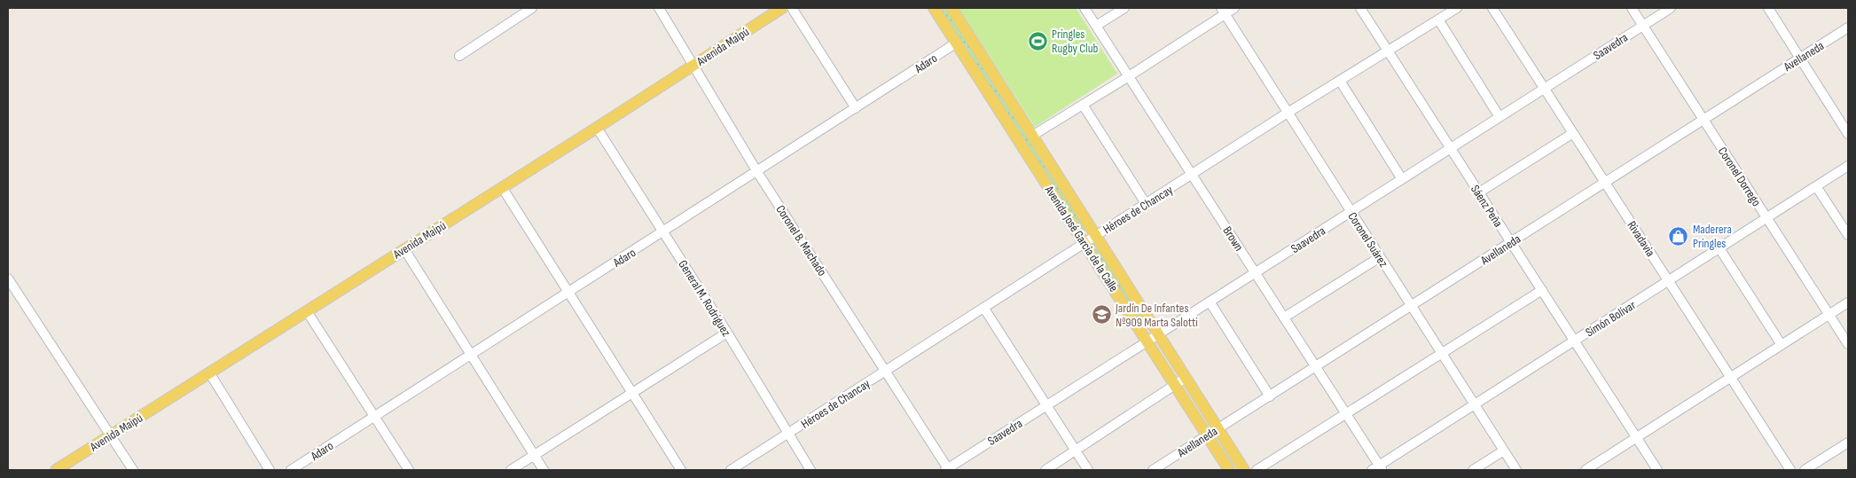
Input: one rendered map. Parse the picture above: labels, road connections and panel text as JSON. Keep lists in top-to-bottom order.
{
  "streets": {
    "main road": ["Avenida Maipú", "Avenida José García de la Calle"],
    "street": [
      "Saavedra",
      "Avellaneda",
      "Adaro",
      "Coronel Dorrego",
      "Sáenz Peña",
      "Héroes de Chancay",
      "Brown",
      "Rivadavia",
      "Coronel Suárez",
      "Coronel B. Machado",
      "General M. Rodríguez",
      "Simón Bolívar"
    ]
  },
  "crossings": [
    ["Avenida Maipú", "Coronel B. Machado"],
    ["Avenida Maipú", "General M. Rodríguez"],
    ["Saavedra", "Coronel Dorrego"],
    ["Saavedra", "Sáenz Peña"],
    ["Saavedra", "Avenida José García de la Calle"],
    ["Saavedra", "Brown"],
    ["Saavedra", "Rivadavia"],
    ["Saavedra", "Coronel Suárez"],
    ["Saavedra", "Coronel B. Machado"],
    ["Avellaneda", "Coronel Dorrego"],
    ["Avellaneda", "Sáenz Peña"],
    ["Avellaneda", "Avenida José García de la Calle"],
    ["Avellaneda", "Brown"],
    ["Avellaneda", "Rivadavia"],
    ["Avellaneda", "Coronel Suárez"],
    ["Adaro", "Avenida José García de la Calle"],
    ["Adaro", "Coronel B. Machado"],
    ["Adaro", "General M. Rodríguez"],
    ["Coronel Dorrego", "Simón Bolívar"],
    ["Sáenz Peña", "Héroes de Chancay"],
    ["Sáenz Peña", "Simón Bolívar"],
    ["Héroes de Chancay", "Avenida José García de la Calle"],
    ["Héroes de Chancay", "Brown"],
    ["Héroes de Chancay", "Coronel Suárez"],
    ["Héroes de Chancay", "Coronel B. Machado"],
    ["Héroes de Chancay", "General M. Rodríguez"],
    ["Brown", "Simón Bolívar"],
    ["Rivadavia", "Simón Bolívar"],
    ["Coronel Suárez", "Simón Bolívar"]
  ],
  "places": {
    "sports": ["Pringles Rugby Club"],
    "shop": ["Maderera Pringles"],
    "school or university": ["Jardín De Infantes Nº909 Marta Salotti"]
  }
}
